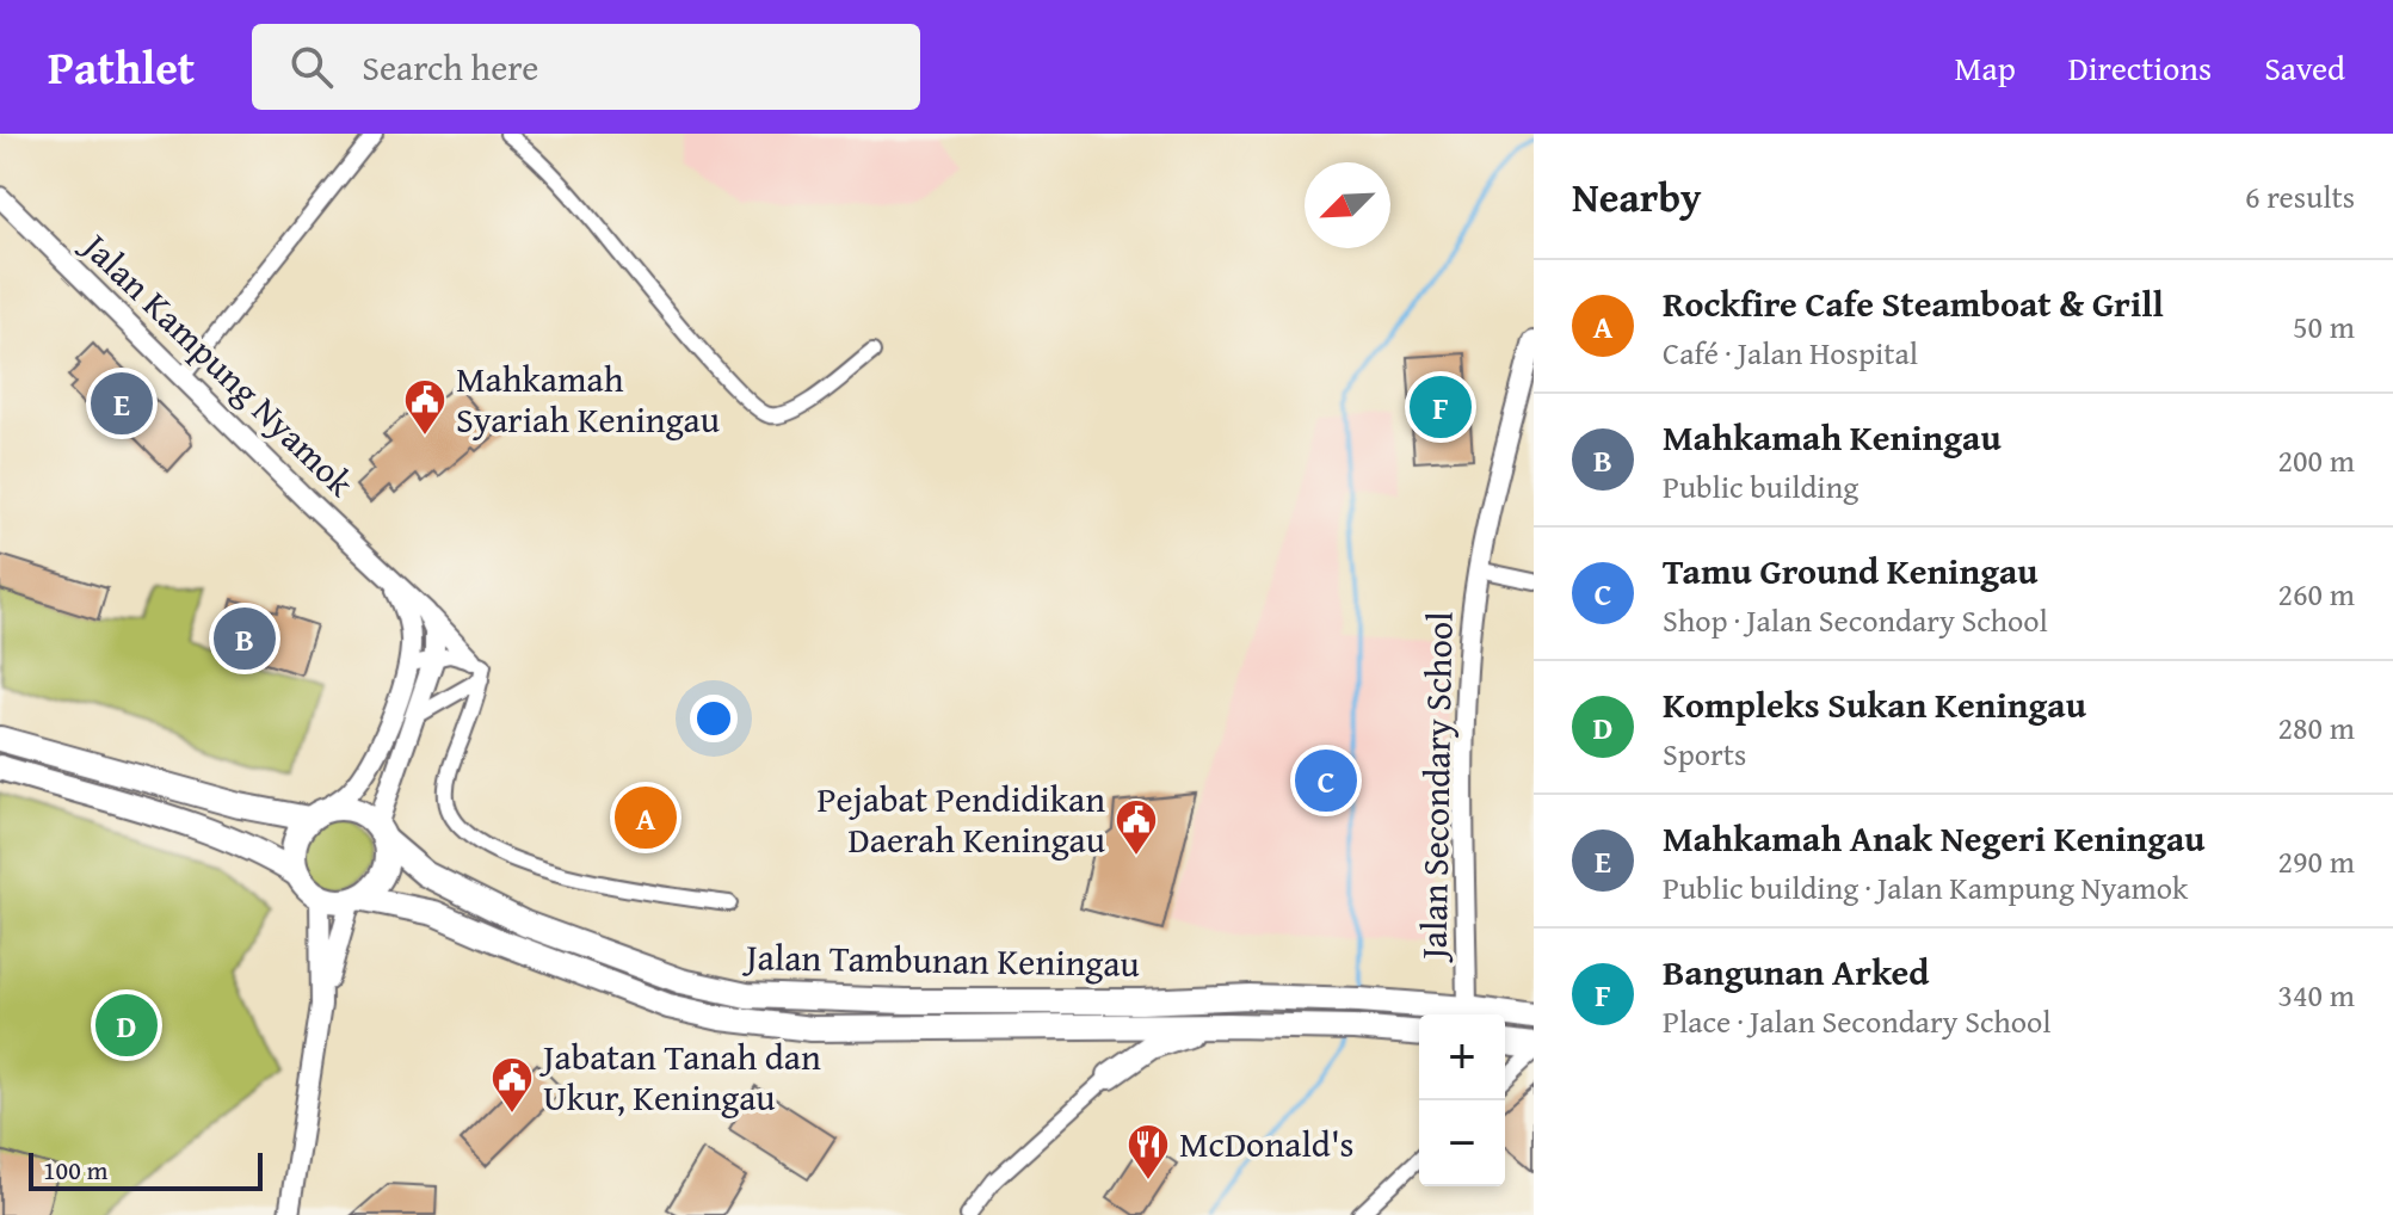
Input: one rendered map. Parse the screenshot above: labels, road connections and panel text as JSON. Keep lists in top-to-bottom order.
{
  "streets": {
    "main road": ["Jalan Tambunan Keningau"],
    "street": ["Jalan Kampung Nyamok", "Jalan Secondary School"]
  },
  "crossings": [
    ["Jalan Kampung Nyamok", "Jalan Tambunan Keningau"],
    ["Jalan Secondary School", "Jalan Tambunan Keningau"]
  ],
  "places": {
    "public building": ["Mahkamah Syariah Keningau", "Pejabat Pendidikan Daerah Keningau", "Jabatan Tanah dan Ukur, Keningau"],
    "restaurant": ["McDonald's"]
  },
  "scale_bar": "100 m",
  "north": "bottom left",
  "page": {
    "header": "Pathlet",
    "search": "Search here",
    "nav": ["Map", "Directions", "Saved"],
    "heading": ["Nearby", "6 results"],
    "list": [
      {
        "mark": "A",
        "name": "Rockfire Cafe Steamboat & Grill",
        "note": "Café · Jalan Hospital",
        "value": "50 m"
      },
      {
        "mark": "B",
        "name": "Mahkamah Keningau",
        "note": "Public building",
        "value": "200 m"
      },
      {
        "mark": "C",
        "name": "Tamu Ground Keningau",
        "note": "Shop · Jalan Secondary School",
        "value": "260 m"
      },
      {
        "mark": "D",
        "name": "Kompleks Sukan Keningau",
        "note": "Sports",
        "value": "280 m"
      },
      {
        "mark": "E",
        "name": "Mahkamah Anak Negeri Keningau",
        "note": "Public building · Jalan Kampung Nyamok",
        "value": "290 m"
      },
      {
        "mark": "F",
        "name": "Bangunan Arked",
        "note": "Place · Jalan Secondary School",
        "value": "340 m"
      }
    ],
    "pins": [
      "E",
      "F",
      "B",
      "C",
      "A",
      "D"
    ],
    "map_buttons": ["+", "−"],
    "scale": "100 m"
  }
}
